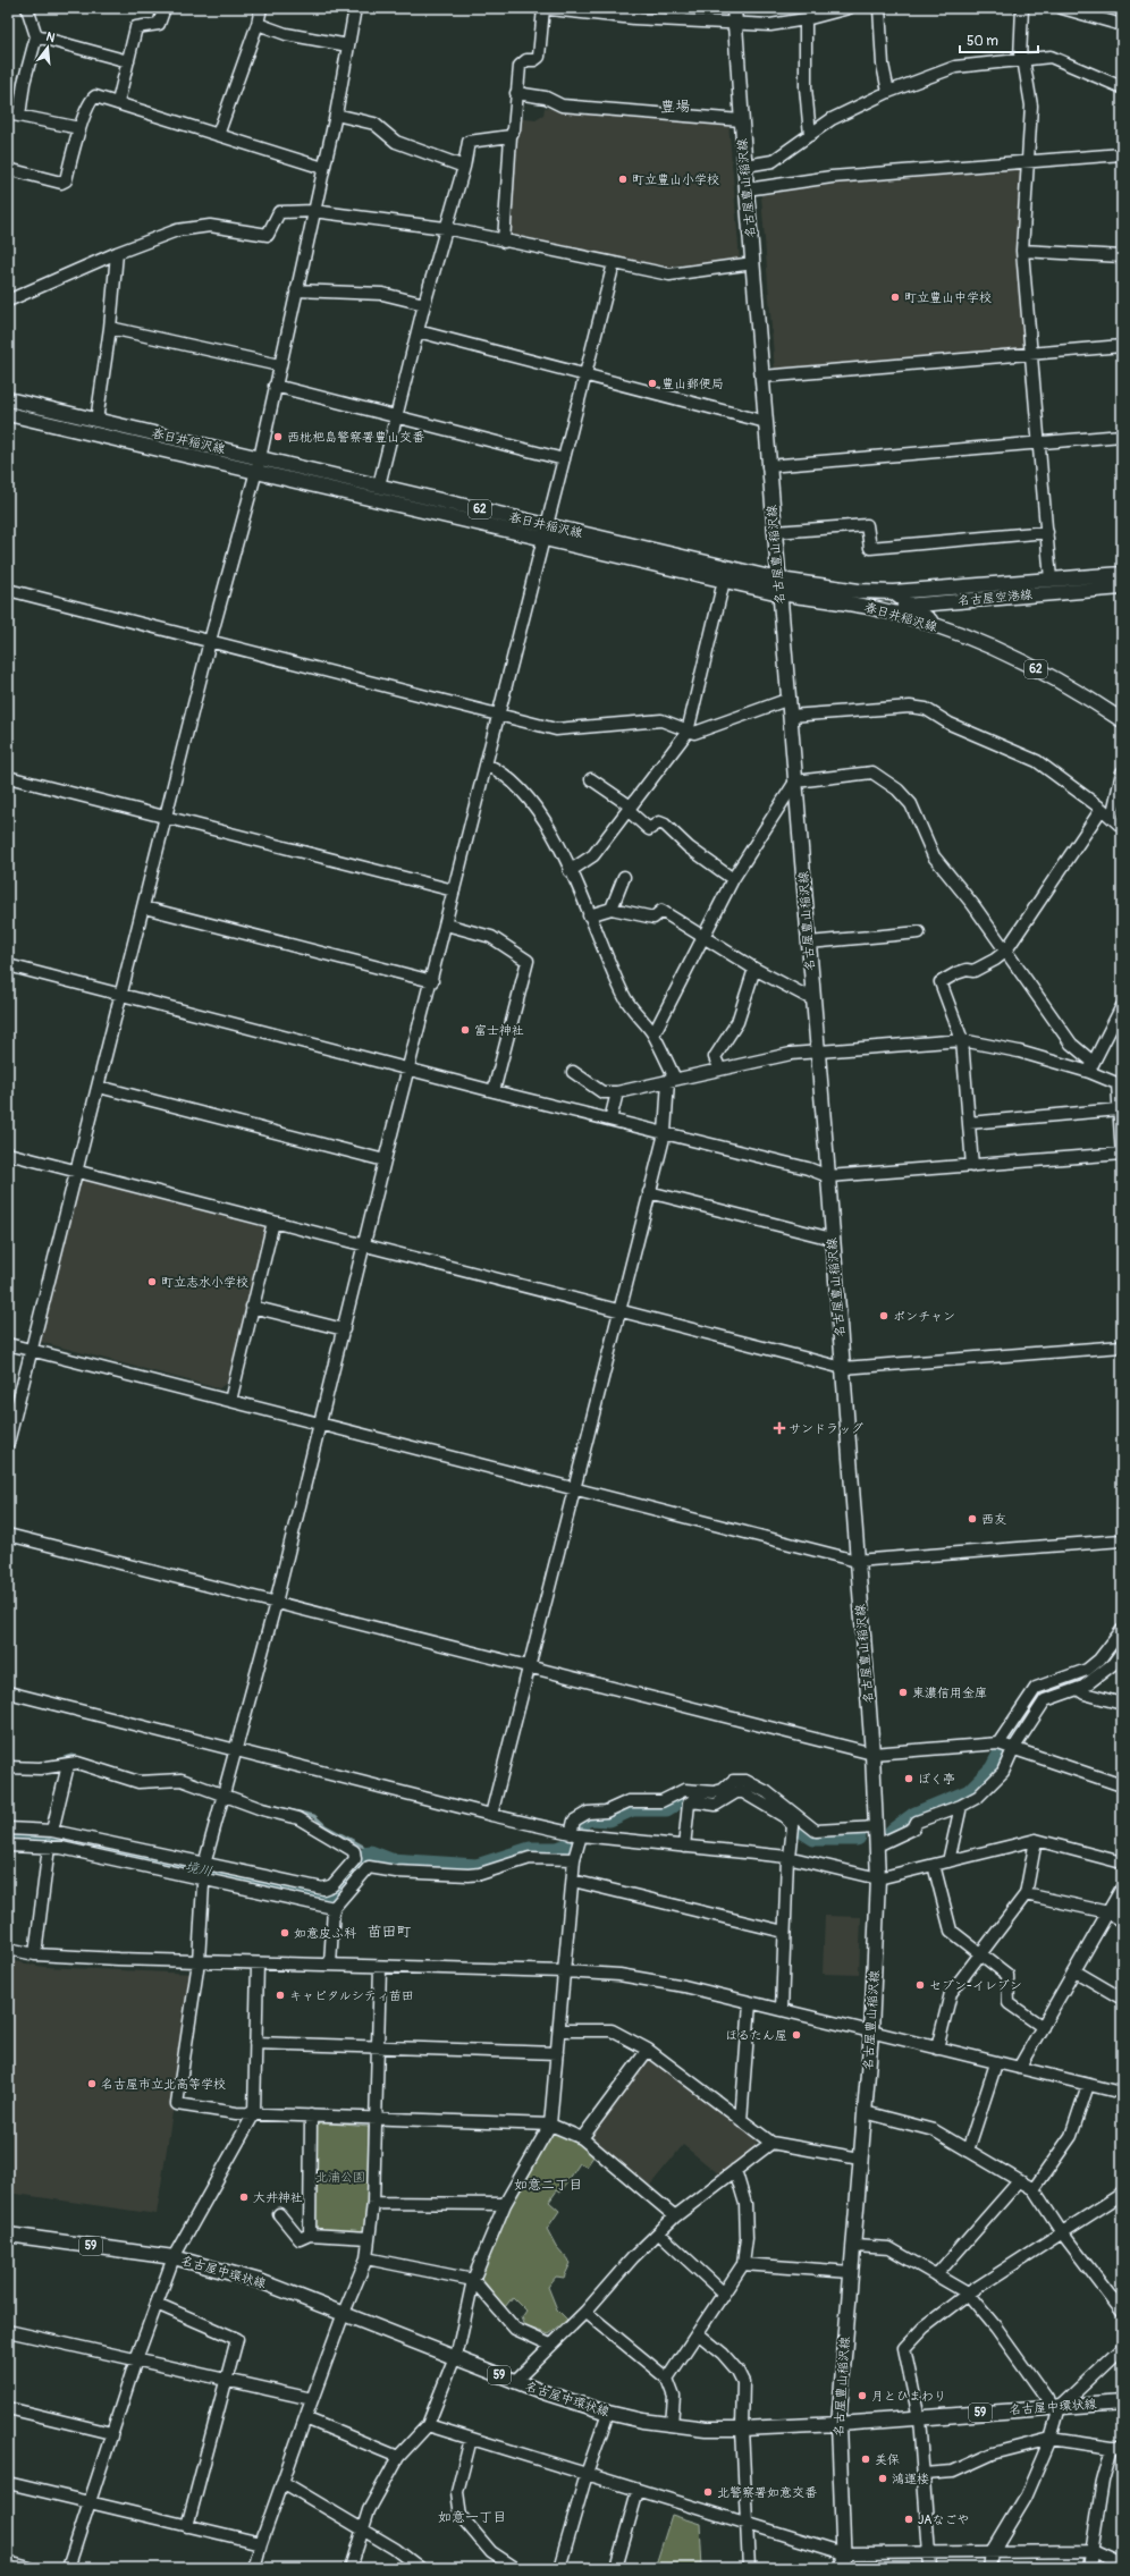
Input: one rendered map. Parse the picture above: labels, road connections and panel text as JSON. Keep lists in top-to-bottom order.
{
  "streets": {
    "main road": [
      "名古屋豊山稲沢線",
      "春日井稲沢線",
      "62",
      "名古屋空港線",
      "59",
      "名古屋中環状線"
    ]
  },
  "crossings": [
    ["名古屋豊山稲沢線", "春日井稲沢線"],
    ["名古屋豊山稲沢線", "名古屋中環状線"],
    ["春日井稲沢線", "名古屋空港線"]
  ],
  "districts": [
    "豊場",
    "苗田町",
    "如意二丁目",
    "如意一丁目"
  ],
  "water": ["境川"],
  "parks": ["北浦公園"],
  "places": {
    "other": [
      "町立豊山小学校",
      "町立豊山中学校",
      "豊山郵便局",
      "西枇杷島警察署豊山交番",
      "富士神社",
      "町立志水小学校",
      "ポンチャン",
      "西友",
      "東濃信用金庫",
      "ぼく亭",
      "如意皮ふ科",
      "セブン-イレブン",
      "キャピタルシティ苗田",
      "ほるたん屋",
      "名古屋市立北高等学校",
      "大井神社",
      "月とひまわり",
      "美保",
      "鴻運楼",
      "北警察署如意交番",
      "JAなごや"
    ],
    "health": ["サンドラッグ"]
  },
  "scale_bar": "50 m",
  "north": "top"
}
